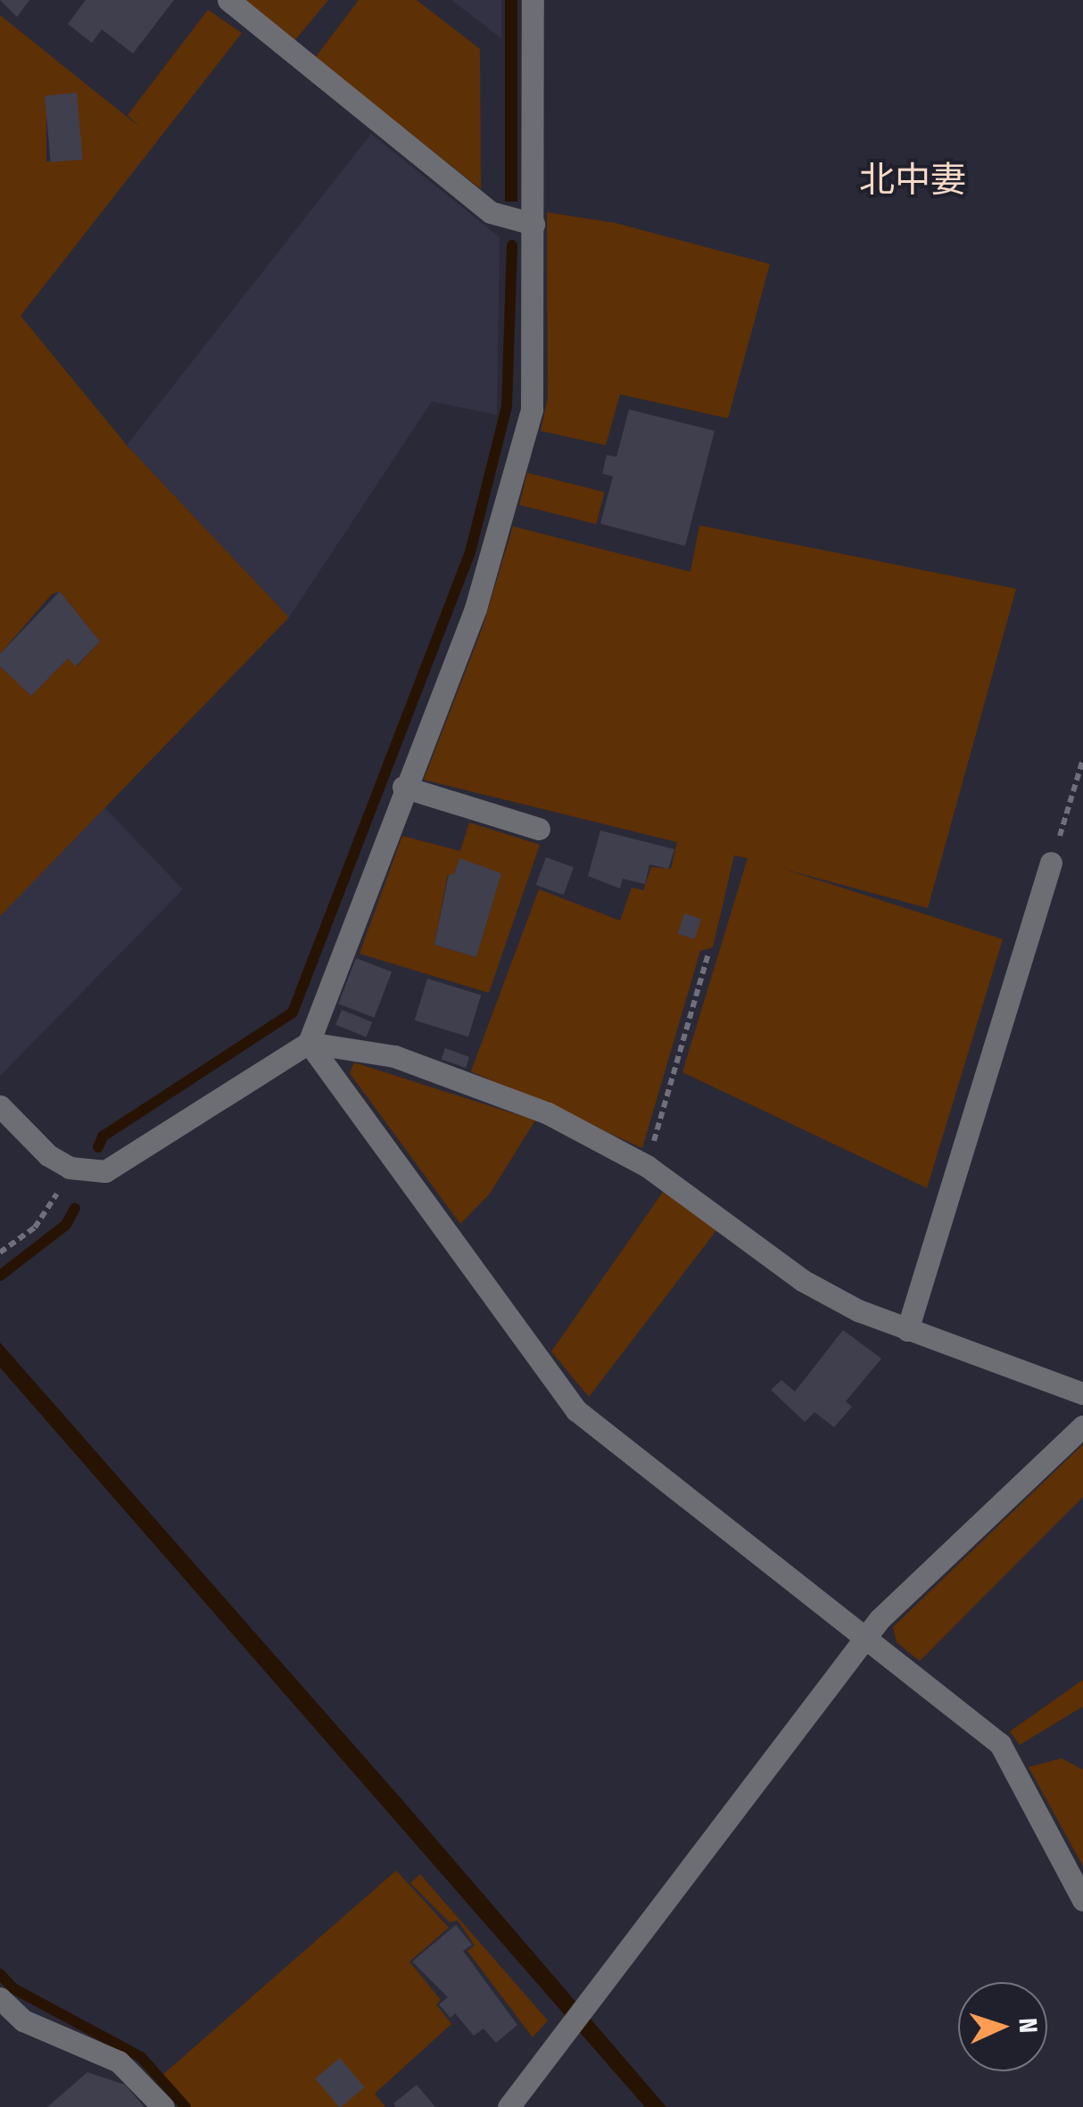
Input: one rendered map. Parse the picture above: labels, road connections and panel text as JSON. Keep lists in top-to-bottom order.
{
  "districts": ["北中妻"],
  "north": "right"
}
